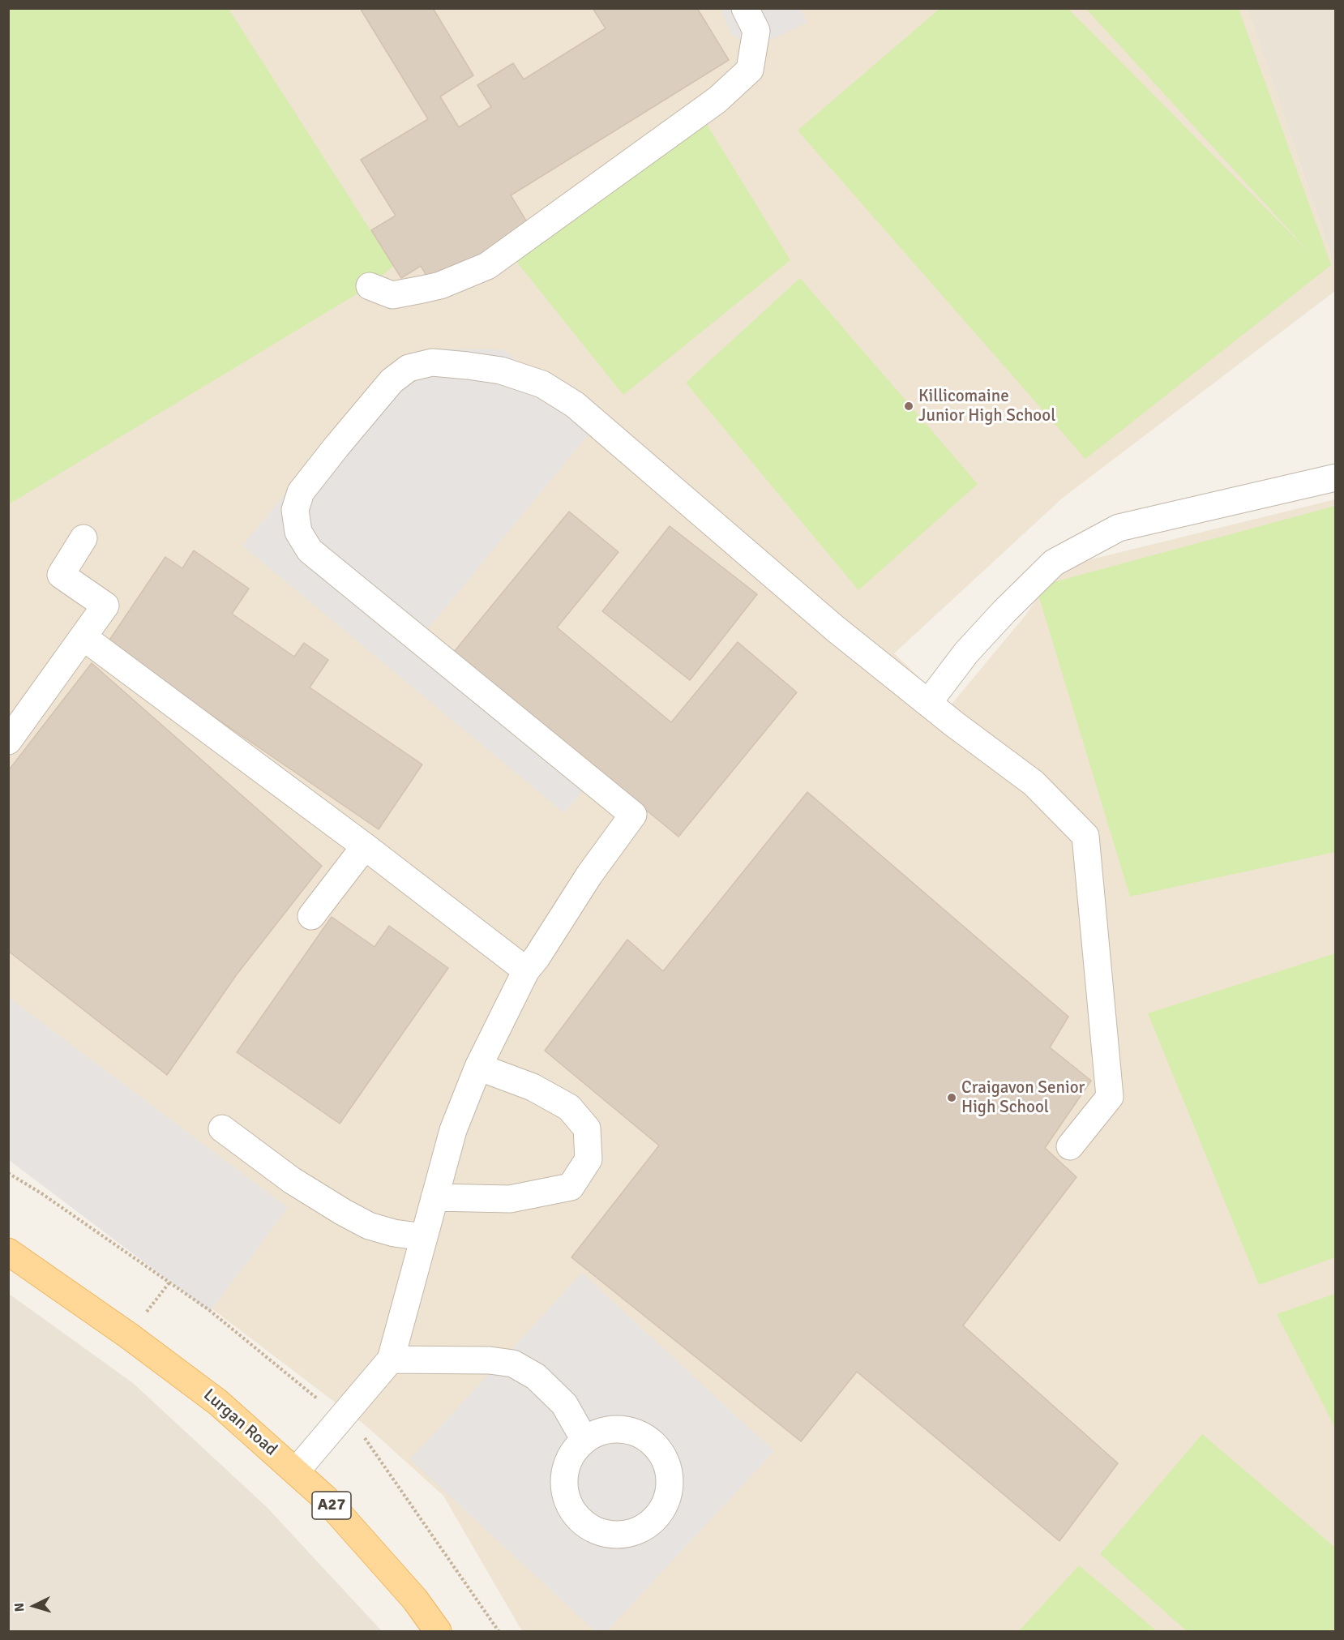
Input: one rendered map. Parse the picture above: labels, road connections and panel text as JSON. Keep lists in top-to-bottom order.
{
  "streets": {
    "main road": ["Lurgan Road", "A27"]
  },
  "places": ["Killicomaine Junior High School", "Craigavon Senior High School"],
  "north": "left"
}
